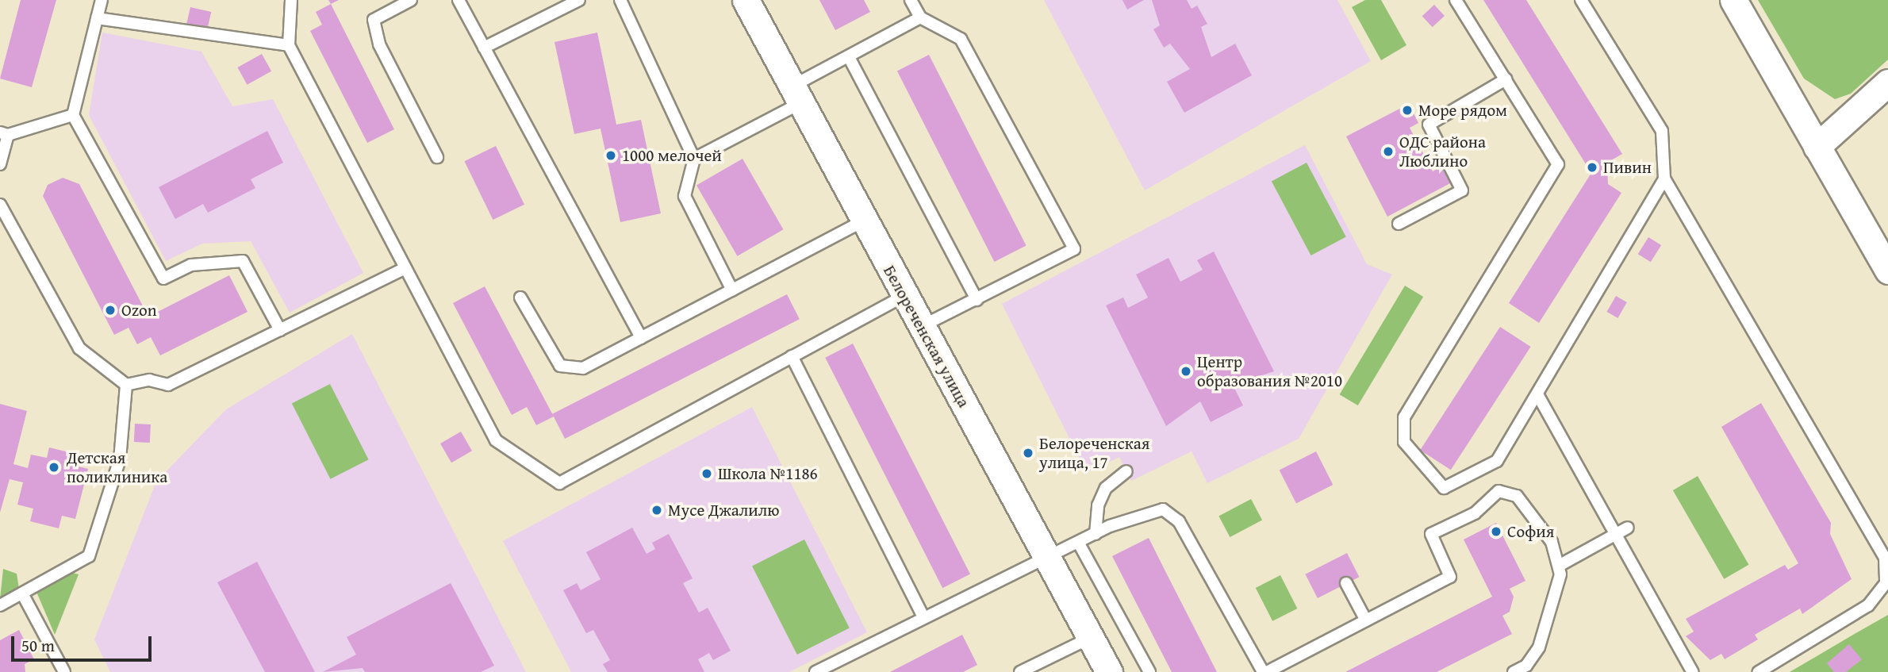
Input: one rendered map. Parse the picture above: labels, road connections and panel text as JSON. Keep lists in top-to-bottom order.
{
  "streets": {
    "street": ["Белореченская улица"]
  },
  "places": [
    "Море рядом",
    "ОДС района Люблино",
    "1000 мелочей",
    "Пивин",
    "Ozon",
    "Центр образования №2010",
    "Белореченская улица, 17",
    "Детская поликлиника",
    "Школа №1186",
    "Мусе Джалилю",
    "София"
  ],
  "scale_bar": "50 m"
}
